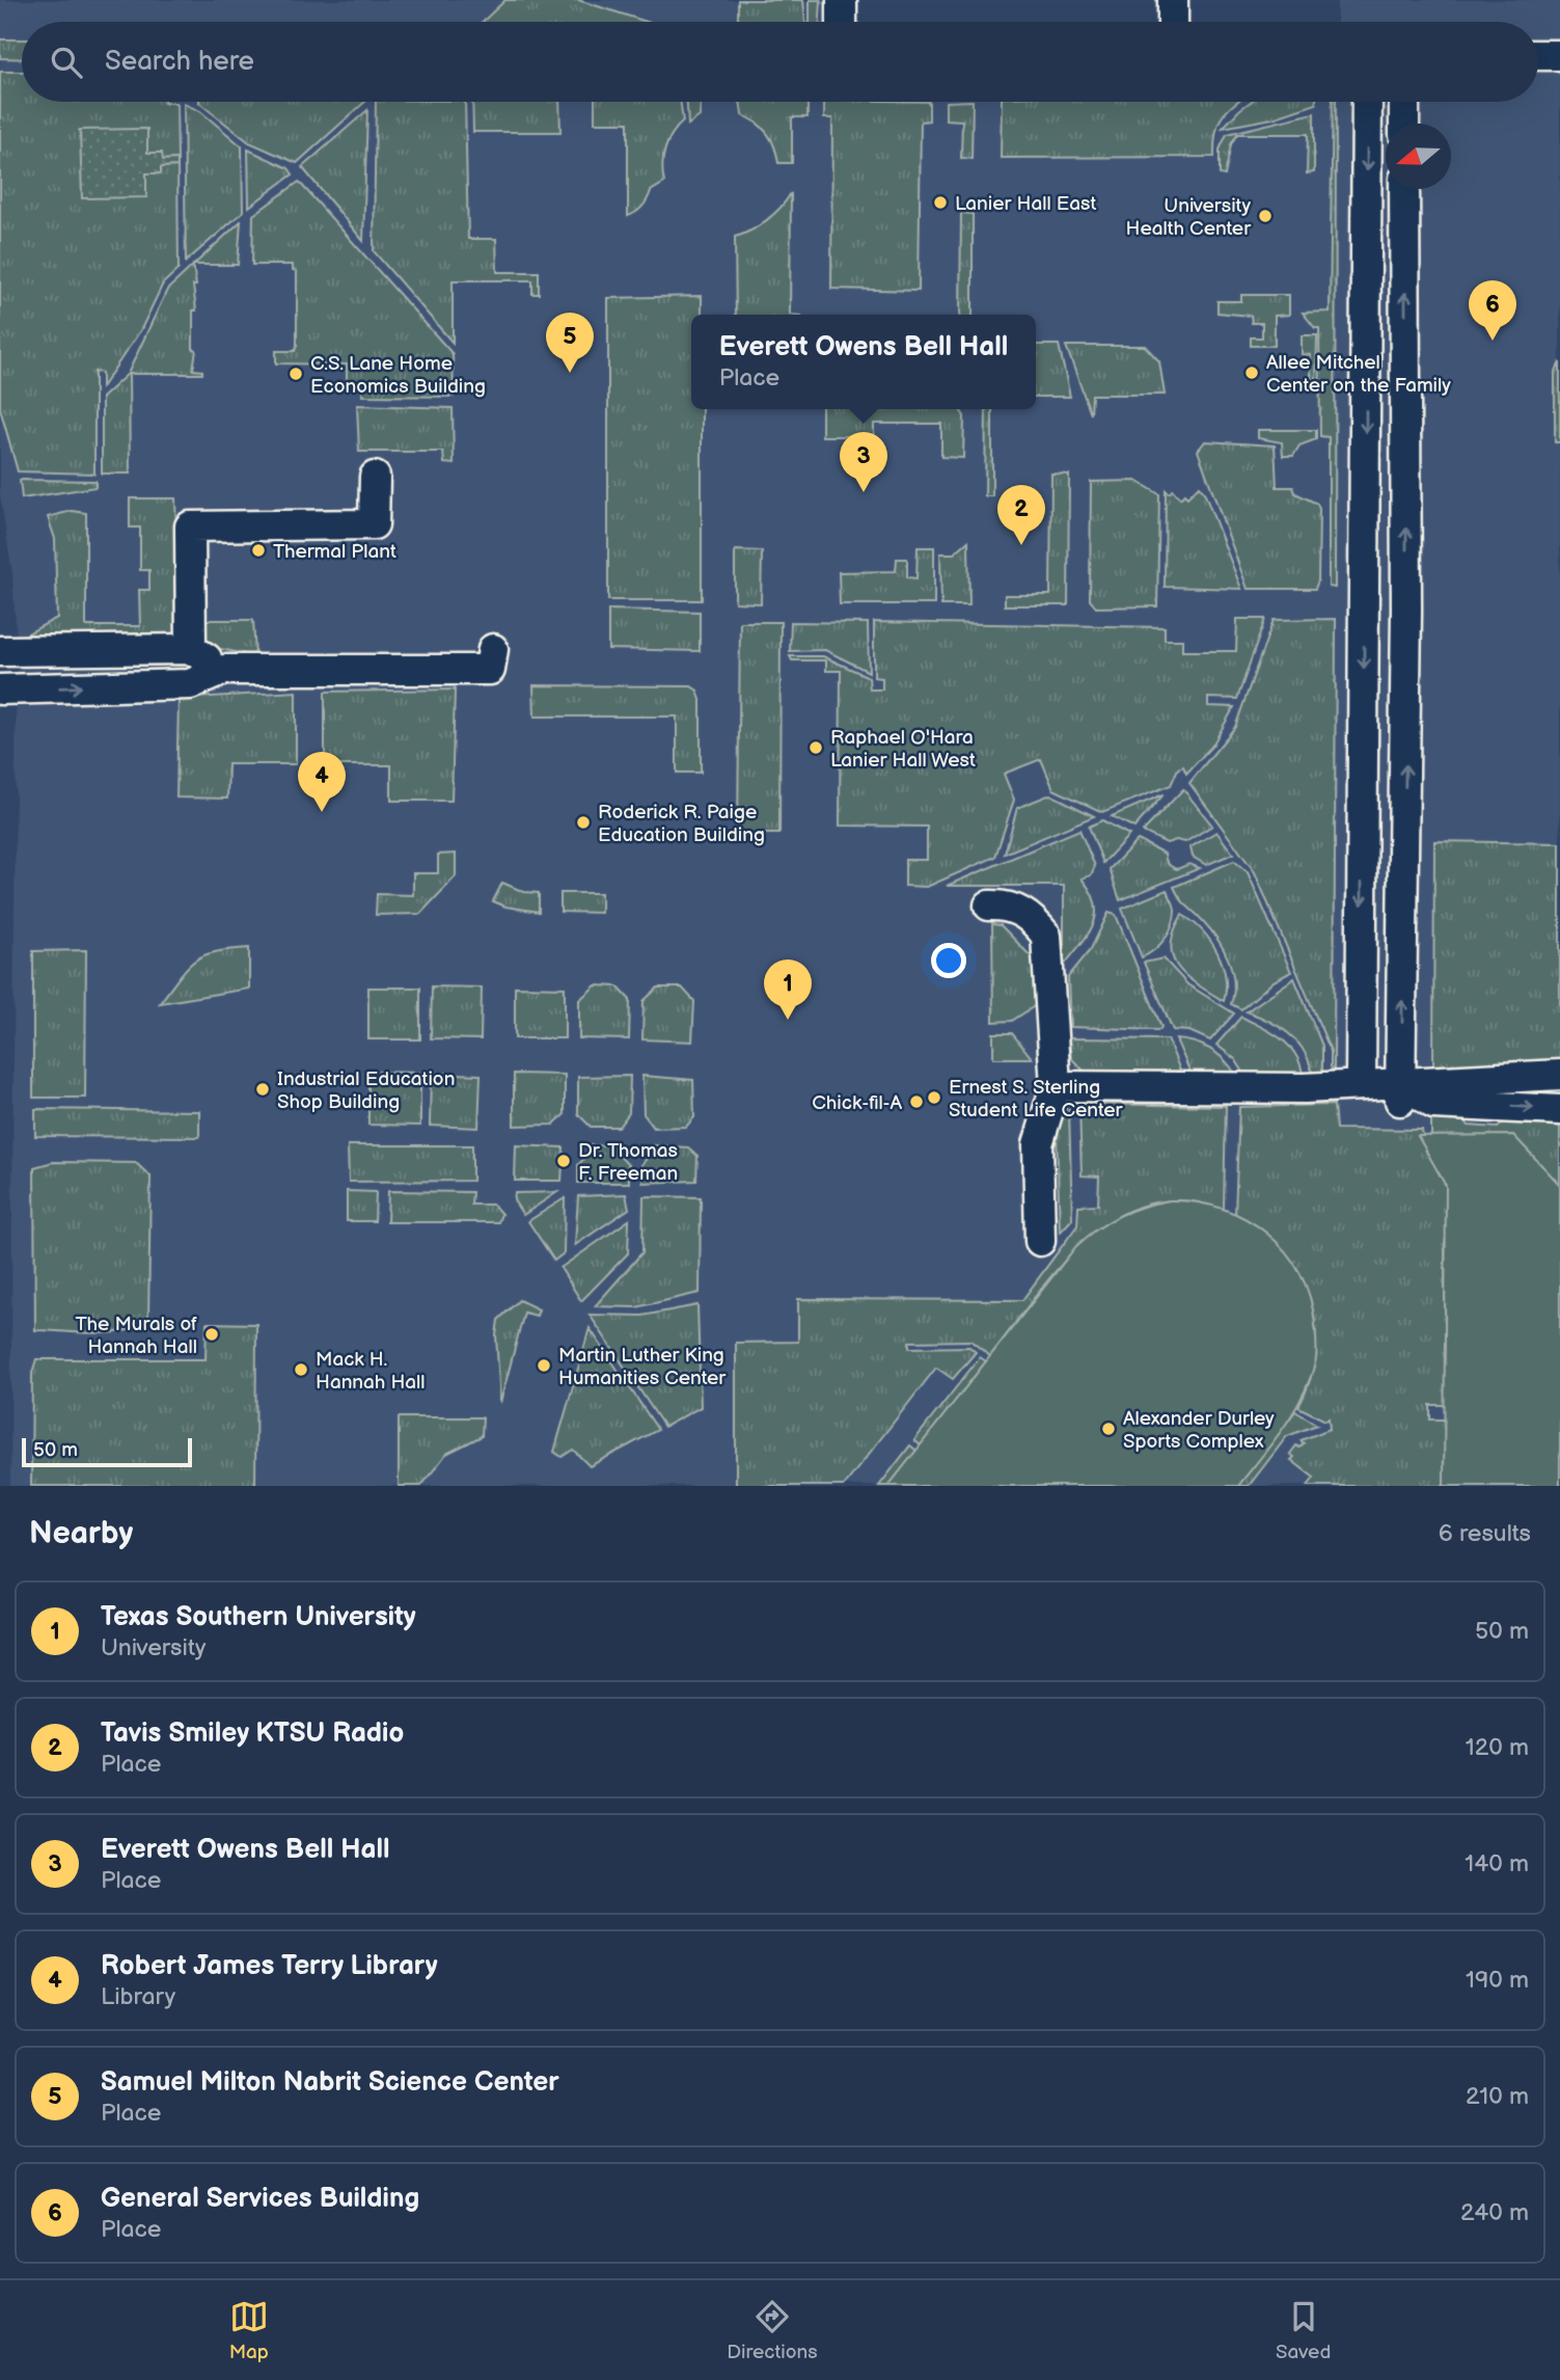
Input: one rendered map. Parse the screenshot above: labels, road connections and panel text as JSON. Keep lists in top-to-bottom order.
{
  "places": [
    "Lanier Hall East",
    "University Health Center",
    "Allee Mitchel Center on the Family",
    "C.S. Lane Home Economics Building",
    "Thermal Plant",
    "Raphael O'Hara Lanier Hall West",
    "Roderick R. Paige Education Building",
    "Industrial Education Shop Building",
    "Ernest S. Sterling Student Life Center",
    "Chick-fil-A",
    "Dr. Thomas F. Freeman",
    "The Murals of Hannah Hall",
    "Martin Luther King Humanities Center",
    "Mack H. Hannah Hall",
    "Alexander Durley Sports Complex"
  ],
  "scale_bar": "50 m",
  "north": "left",
  "page": {
    "search": "Search here",
    "pins": [
      "6",
      "5",
      "3",
      "2",
      "4",
      "1"
    ],
    "popup": ["Everett Owens Bell Hall", "Place"],
    "scale": "50 m",
    "heading": ["Nearby", "6 results"],
    "list": [
      {
        "mark": "1",
        "name": "Texas Southern University",
        "note": "University",
        "value": "50 m"
      },
      {
        "mark": "2",
        "name": "Tavis Smiley KTSU Radio",
        "note": "Place",
        "value": "120 m"
      },
      {
        "mark": "3",
        "name": "Everett Owens Bell Hall",
        "note": "Place",
        "value": "140 m"
      },
      {
        "mark": "4",
        "name": "Robert James Terry Library",
        "note": "Library",
        "value": "190 m"
      },
      {
        "mark": "5",
        "name": "Samuel Milton Nabrit Science Center",
        "note": "Place",
        "value": "210 m"
      },
      {
        "mark": "6",
        "name": "General Services Building",
        "note": "Place",
        "value": "240 m"
      }
    ],
    "nav": ["Map", "Directions", "Saved"]
  }
}
